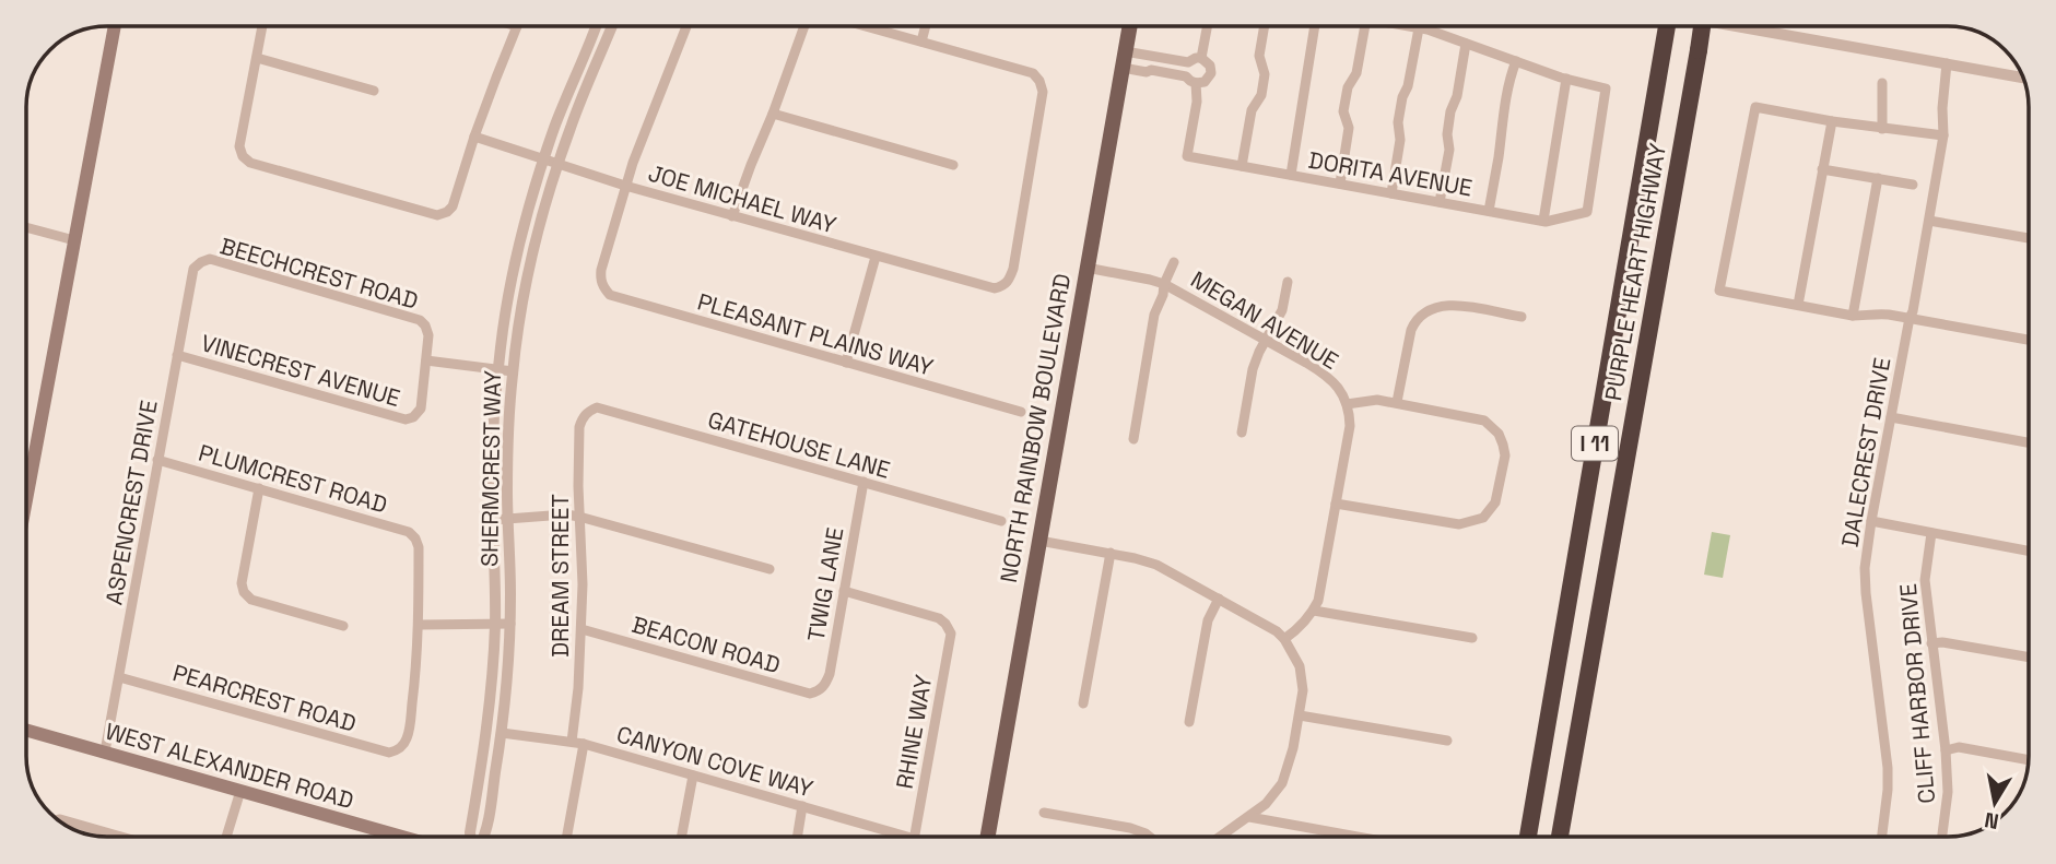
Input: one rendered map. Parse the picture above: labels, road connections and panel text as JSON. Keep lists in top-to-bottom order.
{
  "streets": {
    "highway": ["PURPLE HEART HIGHWAY", "I 11"],
    "main road": ["NORTH RAINBOW BOULEVARD", "WEST ALEXANDER ROAD"],
    "street": [
      "DORITA AVENUE",
      "JOE MICHAEL WAY",
      "BEECHCREST ROAD",
      "MEGAN AVENUE",
      "PLEASANT PLAINS WAY",
      "VINECREST AVENUE",
      "GATEHOUSE LANE",
      "DALECREST DRIVE",
      "SHERMCREST WAY",
      "PLUMCREST ROAD",
      "ASPENCREST DRIVE",
      "DREAM STREET",
      "TWIG LANE",
      "BEACON ROAD",
      "CLIFF HARBOR DRIVE",
      "PEARCREST ROAD",
      "RHINE WAY",
      "CANYON COVE WAY"
    ]
  },
  "crossings": [
    ["JOE MICHAEL WAY", "PLEASANT PLAINS WAY"],
    ["JOE MICHAEL WAY", "SHERMCREST WAY"],
    ["BEECHCREST ROAD", "VINECREST AVENUE"],
    ["BEECHCREST ROAD", "ASPENCREST DRIVE"],
    ["MEGAN AVENUE", "NORTH RAINBOW BOULEVARD"],
    ["VINECREST AVENUE", "ASPENCREST DRIVE"],
    ["GATEHOUSE LANE", "DREAM STREET"],
    ["GATEHOUSE LANE", "TWIG LANE"],
    ["SHERMCREST WAY", "CANYON COVE WAY"],
    ["PLUMCREST ROAD", "ASPENCREST DRIVE"],
    ["PLUMCREST ROAD", "PEARCREST ROAD"],
    ["ASPENCREST DRIVE", "PEARCREST ROAD"],
    ["ASPENCREST DRIVE", "WEST ALEXANDER ROAD"],
    ["DREAM STREET", "BEACON ROAD"],
    ["DREAM STREET", "CANYON COVE WAY"],
    ["TWIG LANE", "BEACON ROAD"],
    ["TWIG LANE", "RHINE WAY"]
  ],
  "north": "bottom"
}
